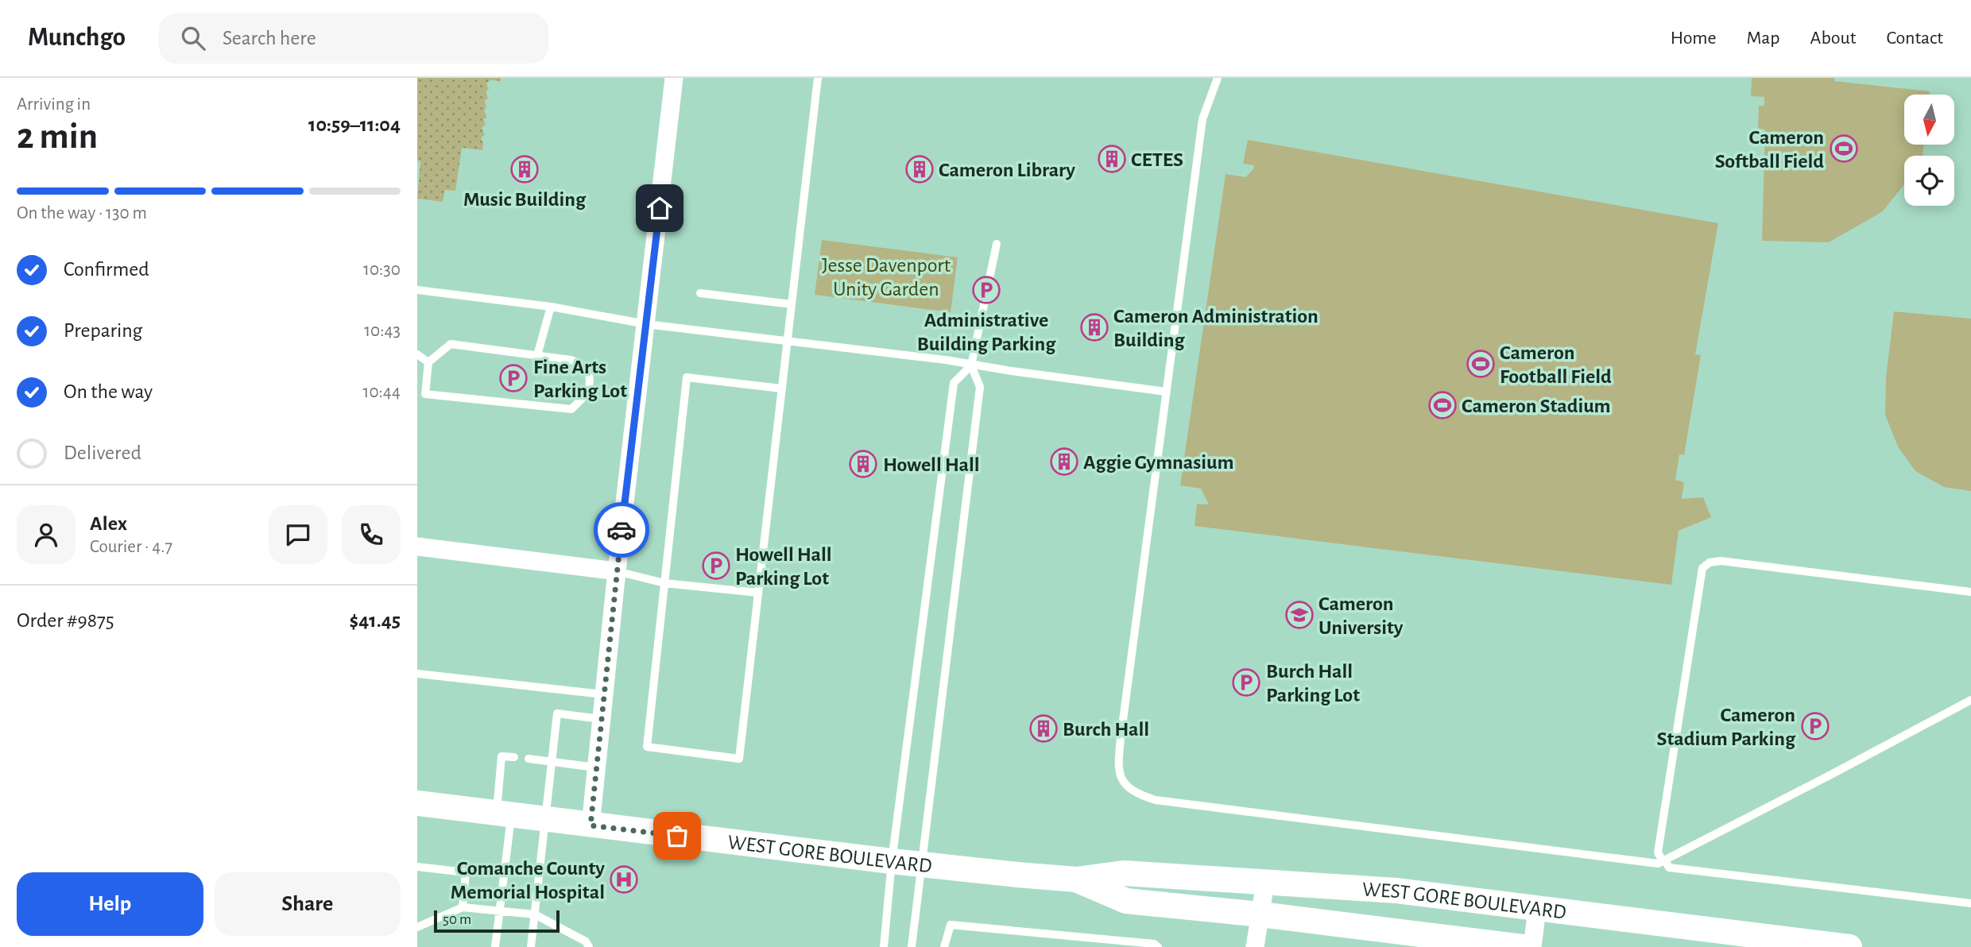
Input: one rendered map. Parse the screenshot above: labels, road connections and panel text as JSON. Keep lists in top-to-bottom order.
{
  "streets": {
    "main road": ["WEST GORE BOULEVARD"]
  },
  "parks": ["Jesse Davenport Unity Garden"],
  "places": {
    "sports": ["Cameron Softball Field", "Cameron Football Field", "Cameron Stadium"],
    "building": [
      "CETES",
      "Music Building",
      "Cameron Library",
      "Cameron Administration Building",
      "Aggie Gymnasium",
      "Howell Hall",
      "Burch Hall"
    ],
    "parking": [
      "Administrative Building Parking",
      "Fine Arts Parking Lot",
      "Howell Hall Parking Lot",
      "Burch Hall Parking Lot",
      "Cameron Stadium Parking"
    ],
    "school or university": ["Cameron University"],
    "hospital": ["Comanche County Memorial Hospital"]
  },
  "scale_bar": "50 m",
  "north": "bottom",
  "page": {
    "header": "Munchgo",
    "search": "Search here",
    "nav": [
      "Home",
      "Map",
      "About",
      "Contact"
    ],
    "heading": ["2 min", "Arriving in", "10:59–11:04"],
    "panel": [
      "Alex",
      "Courier · 4.7",
      "Order #9875",
      "$41.45"
    ],
    "bar": "On the way · 130 m",
    "list": [
      ["Confirmed", "10:30"],
      ["Preparing", "10:43"],
      ["On the way", "10:44"],
      "Delivered"
    ],
    "buttons": ["Help", "Share"],
    "scale": "50 m"
  }
}
